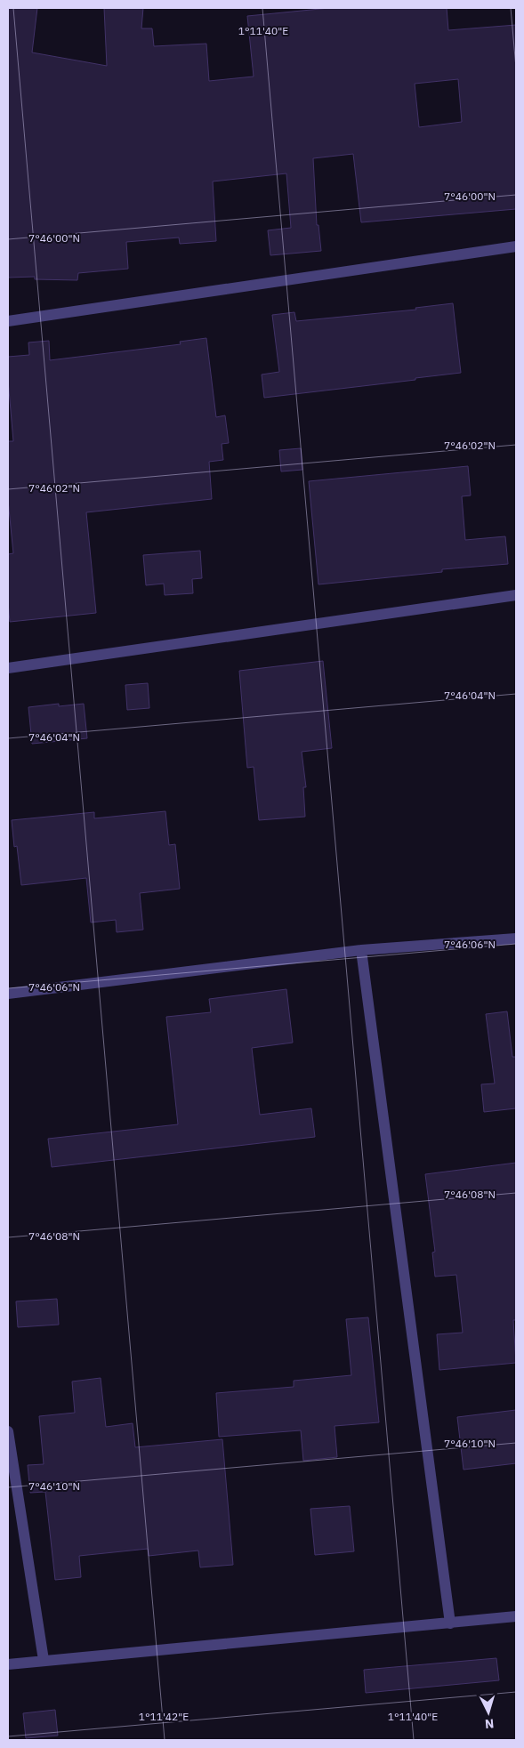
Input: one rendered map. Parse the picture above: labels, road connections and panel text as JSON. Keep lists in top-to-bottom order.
{
  "north": "bottom",
  "coordinates": [
    "1°11'40\"E",
    "7°46'00\"N",
    "7°46'02\"N",
    "7°46'04\"N",
    "7°46'06\"N",
    "7°46'08\"N",
    "7°46'10\"N",
    "1°11'42\"E"
  ]
}
